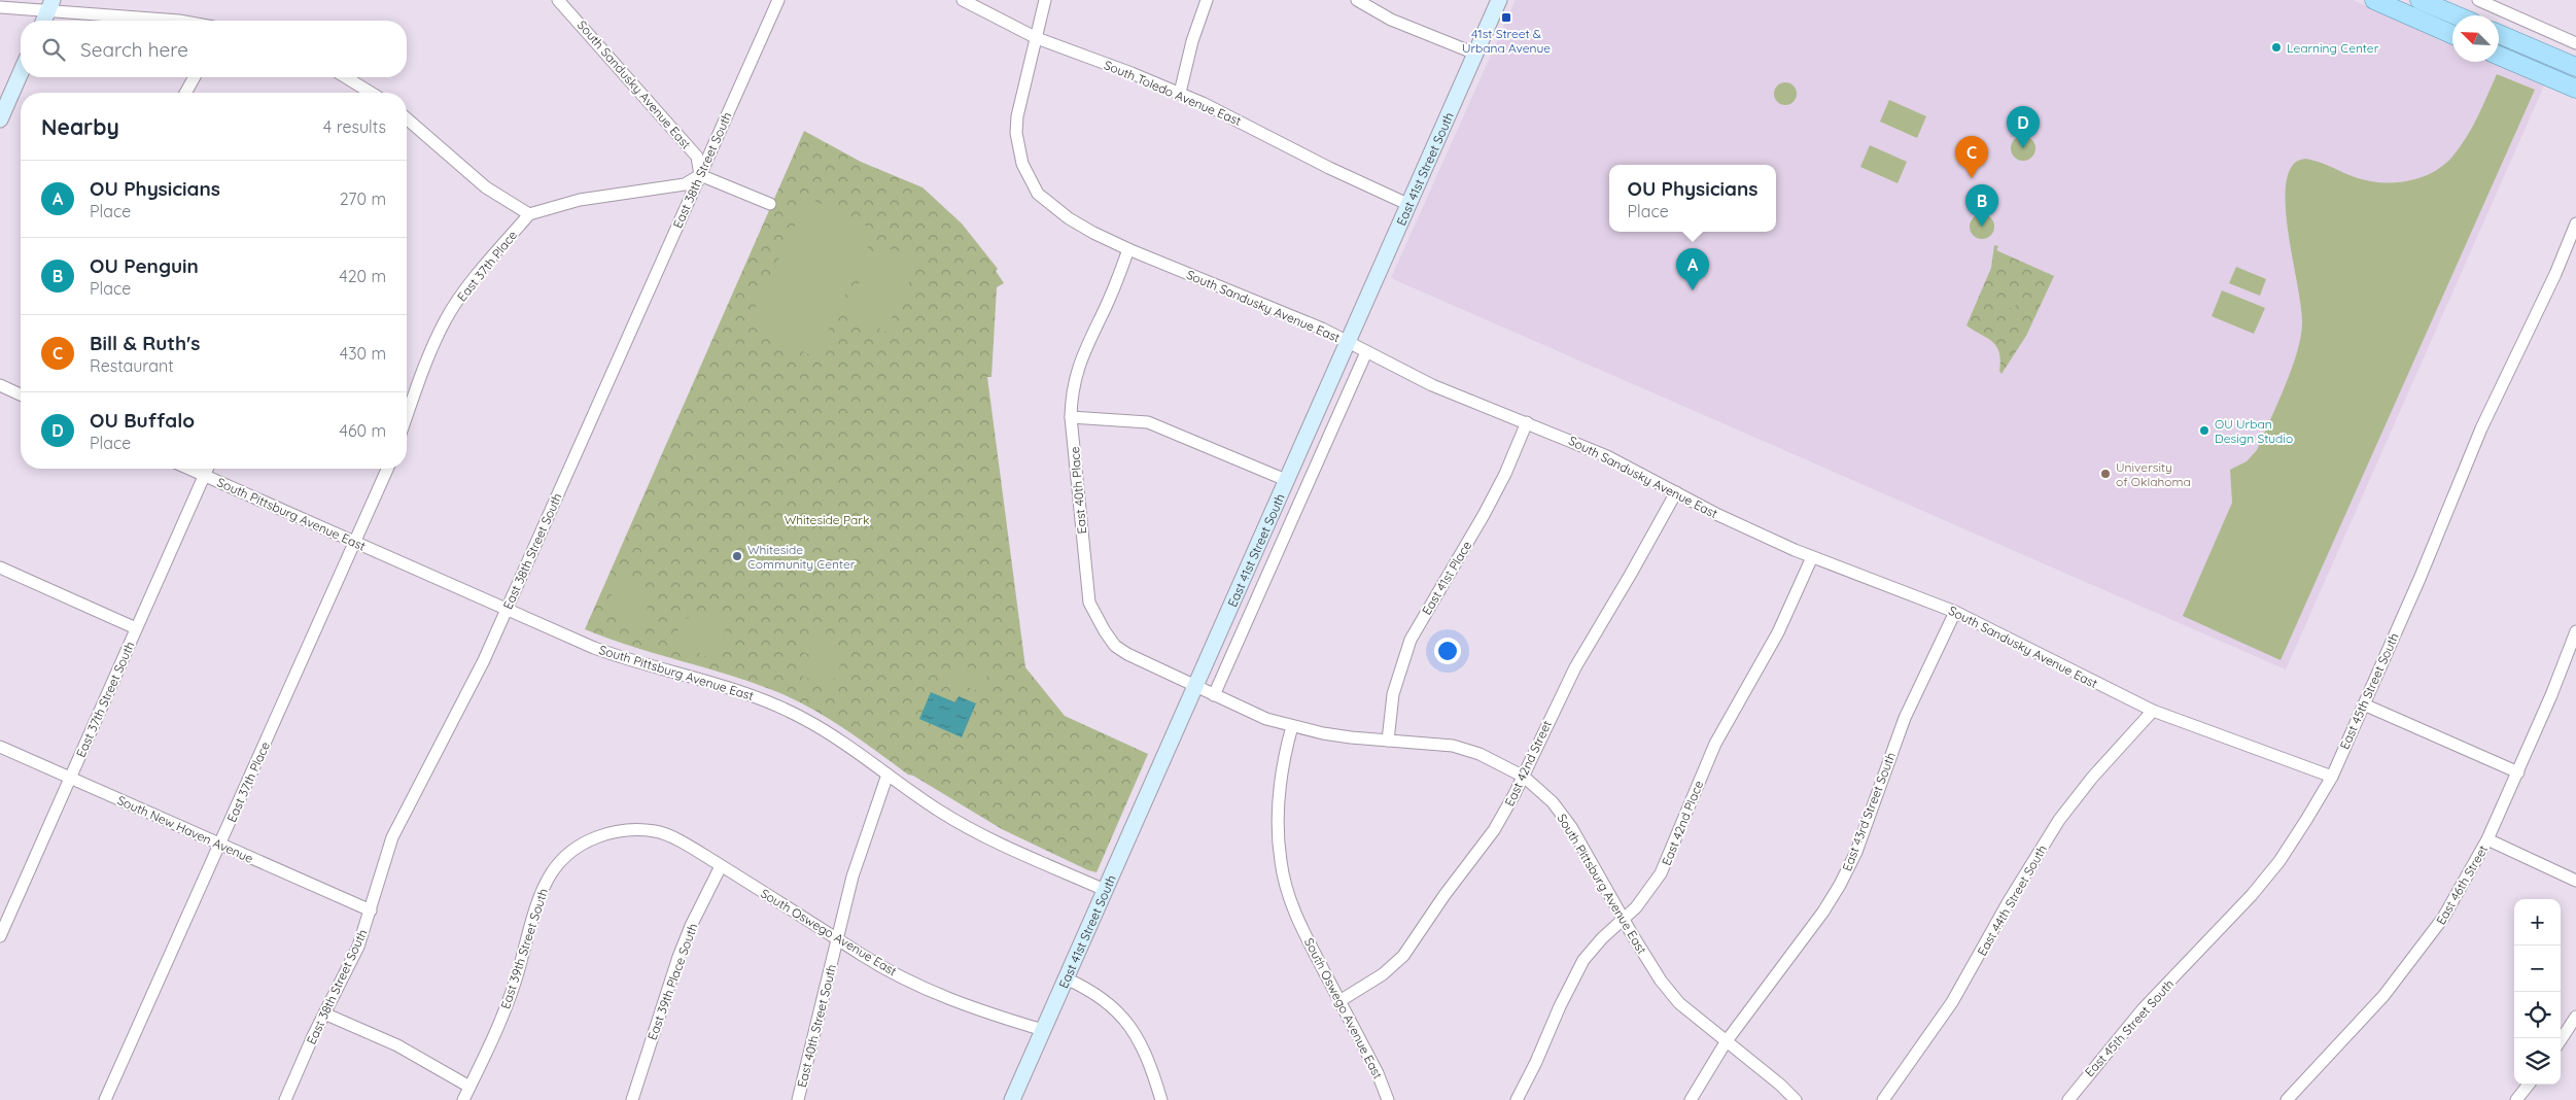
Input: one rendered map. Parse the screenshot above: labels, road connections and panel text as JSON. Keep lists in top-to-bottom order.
{
  "streets": {
    "main road": ["East 41st Street South"],
    "street": [
      "South Sandusky Avenue East",
      "South Toledo Avenue East",
      "East 38th Street South",
      "East 37th Place",
      "East 40th Place",
      "South Pittsburg Avenue East",
      "East 41st Place",
      "East 45th Street South",
      "East 37th Street South",
      "East 42nd Street",
      "East 43rd Street South",
      "East 42nd Place",
      "South New Haven Avenue",
      "East 46th Street",
      "East 44th Street South",
      "South Oswego Avenue East",
      "East 39th Street South",
      "East 39th Place South",
      "East 40th Street South"
    ]
  },
  "crossings": [
    ["South Sandusky Avenue East", "South Toledo Avenue East"],
    ["South Sandusky Avenue East", "East 41st Street South"],
    ["South Sandusky Avenue East", "East 38th Street South"],
    ["South Sandusky Avenue East", "East 40th Place"],
    ["South Sandusky Avenue East", "East 41st Place"],
    ["South Sandusky Avenue East", "East 45th Street South"],
    ["South Sandusky Avenue East", "East 42nd Street"],
    ["South Sandusky Avenue East", "East 43rd Street South"],
    ["South Sandusky Avenue East", "East 42nd Place"],
    ["South Sandusky Avenue East", "East 44th Street South"],
    ["South Toledo Avenue East", "East 41st Street South"],
    ["East 41st Street South", "East 40th Place"],
    ["East 41st Street South", "South Pittsburg Avenue East"],
    ["East 41st Street South", "South Oswego Avenue East"],
    ["East 38th Street South", "South Pittsburg Avenue East"],
    ["East 38th Street South", "South New Haven Avenue"],
    ["East 37th Place", "South Pittsburg Avenue East"],
    ["East 37th Place", "South New Haven Avenue"],
    ["East 40th Place", "South Pittsburg Avenue East"],
    ["South Pittsburg Avenue East", "East 41st Place"],
    ["South Pittsburg Avenue East", "East 37th Street South"],
    ["South Pittsburg Avenue East", "East 42nd Street"],
    ["South Pittsburg Avenue East", "East 43rd Street South"],
    ["South Pittsburg Avenue East", "East 42nd Place"],
    ["South Pittsburg Avenue East", "South Oswego Avenue East"],
    ["South Pittsburg Avenue East", "East 40th Street South"],
    ["East 37th Street South", "South New Haven Avenue"],
    ["East 42nd Street", "South Oswego Avenue East"],
    ["South Oswego Avenue East", "East 39th Street South"],
    ["South Oswego Avenue East", "East 39th Place South"],
    ["South Oswego Avenue East", "East 40th Street South"]
  ],
  "parks": ["Whiteside Park"],
  "places": {
    "transit": ["41st Street & Urbana Avenue"],
    "other": [
      "Learning Center",
      "OU Urban Design Studio",
      "University of Oklahoma",
      "Whiteside Community Center"
    ]
  },
  "north": "top left",
  "page": {
    "search": "Search here",
    "heading": ["Nearby", "4 results"],
    "pins": [
      "D",
      "C",
      "B",
      "A"
    ],
    "list": [
      {
        "mark": "A",
        "name": "OU Physicians",
        "note": "Place",
        "value": "270 m"
      },
      {
        "mark": "B",
        "name": "OU Penguin",
        "note": "Place",
        "value": "420 m"
      },
      {
        "mark": "C",
        "name": "Bill & Ruth's",
        "note": "Restaurant",
        "value": "430 m"
      },
      {
        "mark": "D",
        "name": "OU Buffalo",
        "note": "Place",
        "value": "460 m"
      }
    ],
    "popup": ["OU Physicians", "Place"],
    "map_buttons": ["+", "−"]
  }
}
